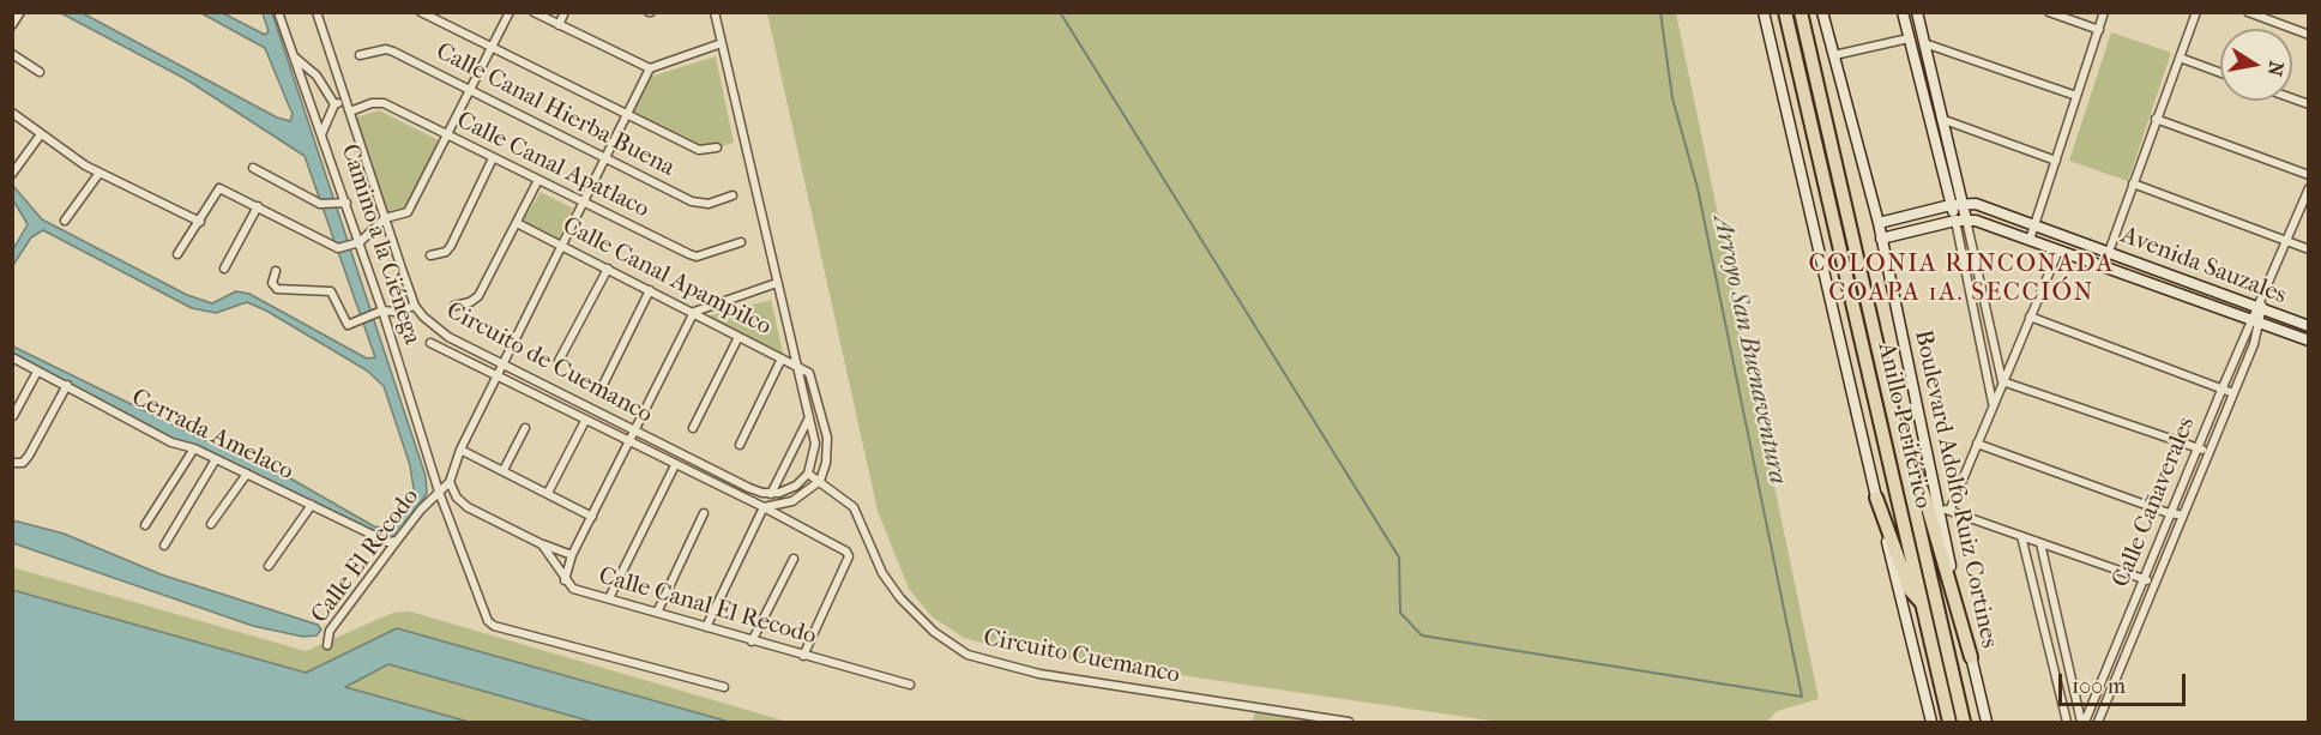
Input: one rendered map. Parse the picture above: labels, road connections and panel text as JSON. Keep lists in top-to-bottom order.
{
  "streets": {
    "highway": ["Anillo Periférico"],
    "main road": ["Avenida Sauzales", "Boulevard Adolfo Ruiz Cortines"],
    "street": [
      "Calle Canal Hierba Buena",
      "Calle Canal Apatlaco",
      "Camino a la Ciénega",
      "Calle Canal Apampilco",
      "Circuito de Cuemanco",
      "Cerrada Amelaco",
      "Calle Cañaverales",
      "Calle El Recodo",
      "Calle Canal El Recodo",
      "Circuito Cuemanco"
    ]
  },
  "crossings": [
    ["Calle Canal Apatlaco", "Circuito de Cuemanco"],
    ["Camino a la Ciénega", "Calle El Recodo"],
    ["Avenida Sauzales", "Boulevard Adolfo Ruiz Cortines"],
    ["Avenida Sauzales", "Calle Cañaverales"],
    ["Circuito de Cuemanco", "Calle Canal El Recodo"],
    ["Cerrada Amelaco", "Calle El Recodo"]
  ],
  "districts": ["COLONIA RINCONADA COAPA 1A. SECCIÓN"],
  "water": ["Arroyo San Buenaventura"],
  "scale_bar": "100 m",
  "north": "right"
}
